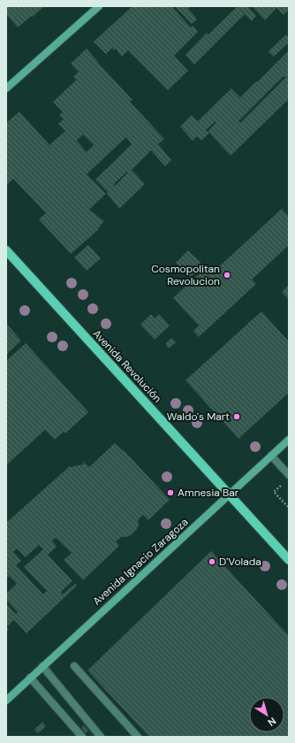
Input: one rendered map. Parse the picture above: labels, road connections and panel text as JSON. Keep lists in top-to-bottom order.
{
  "streets": {
    "main road": ["Avenida Revolución", "Avenida Ignacio Zaragoza"]
  },
  "crossings": [
    ["Avenida Revolución", "Avenida Ignacio Zaragoza"]
  ],
  "places": [
    "Cosmopolitan Revolucion",
    "Waldo's Mart",
    "Amnesia Bar",
    "D'Volada"
  ],
  "north": "bottom right"
}
